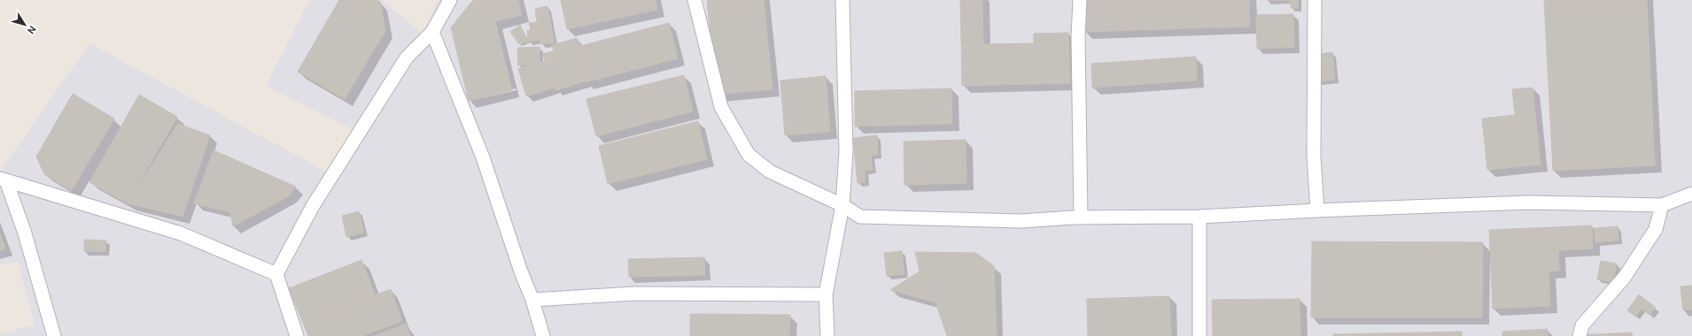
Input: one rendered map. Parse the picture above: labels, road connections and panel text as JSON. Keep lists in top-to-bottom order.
{
  "north": "bottom right"
}
